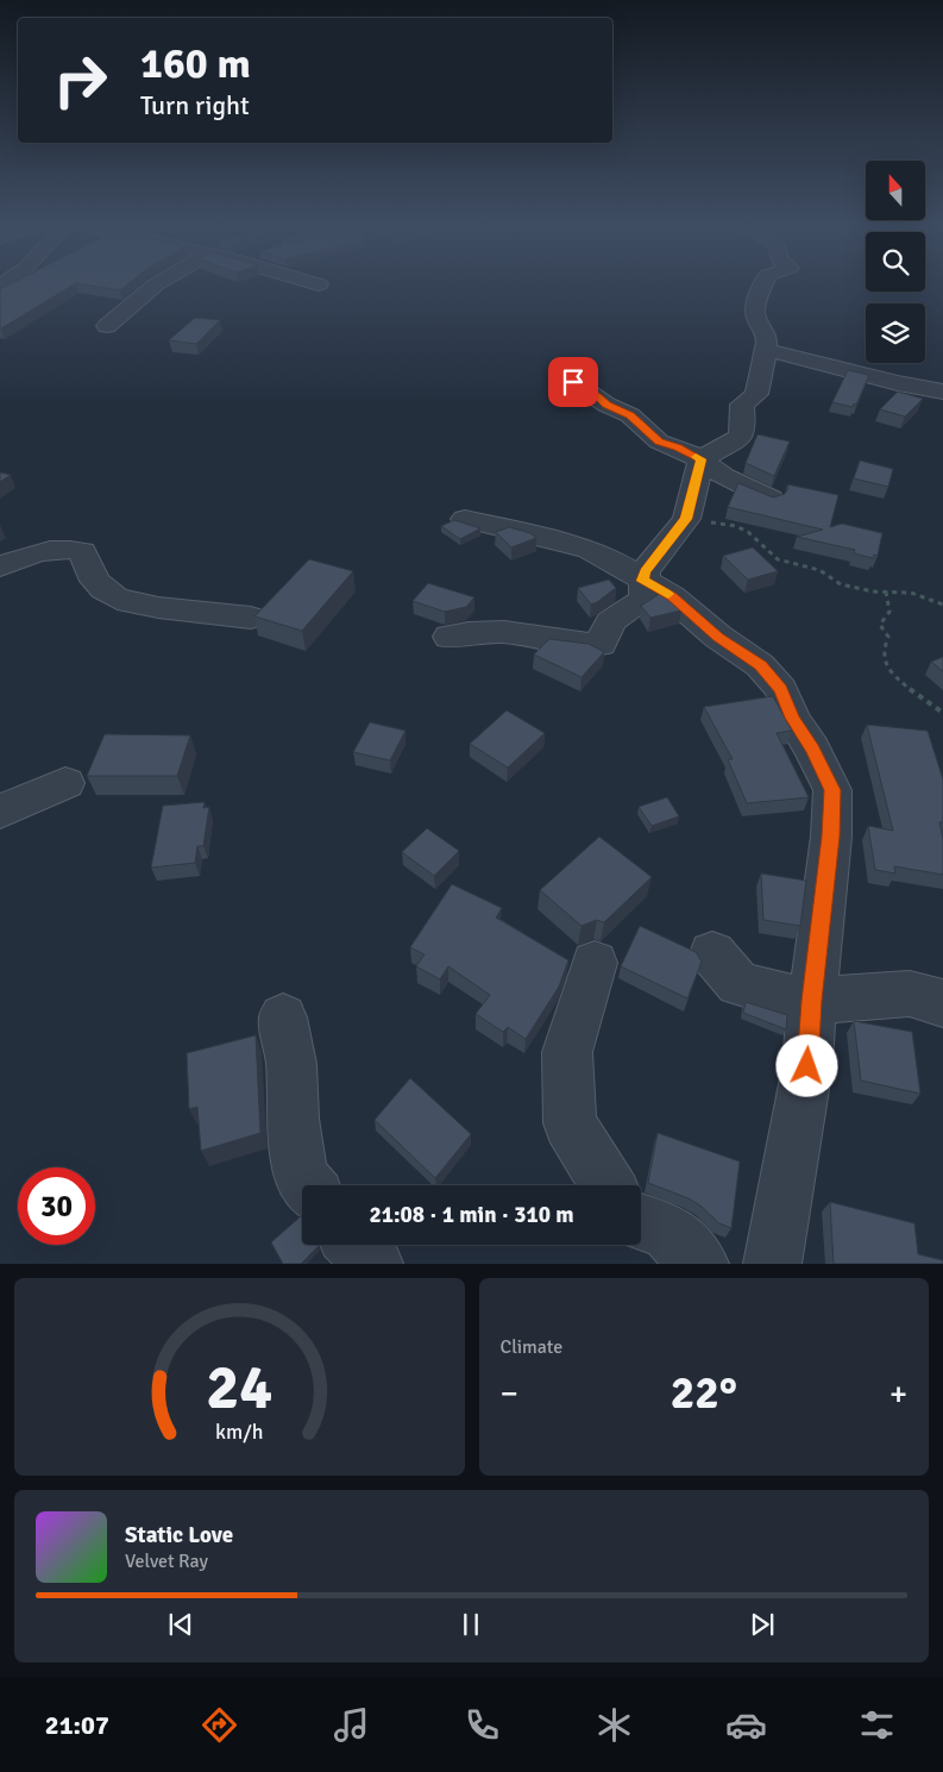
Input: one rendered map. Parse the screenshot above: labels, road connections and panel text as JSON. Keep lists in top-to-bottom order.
{
  "north": "top",
  "page": {
    "turn": ["160 m", "Turn right"],
    "limit": "30",
    "trip": "21:08 · 1 min · 310 m",
    "tile": "Climate",
    "heat": ["−", "22°", "+"],
    "song": ["Static Love", "Velvet Ray"],
    "tabs": "21:07",
    "gauge": ["24", "km/h"]
  }
}
